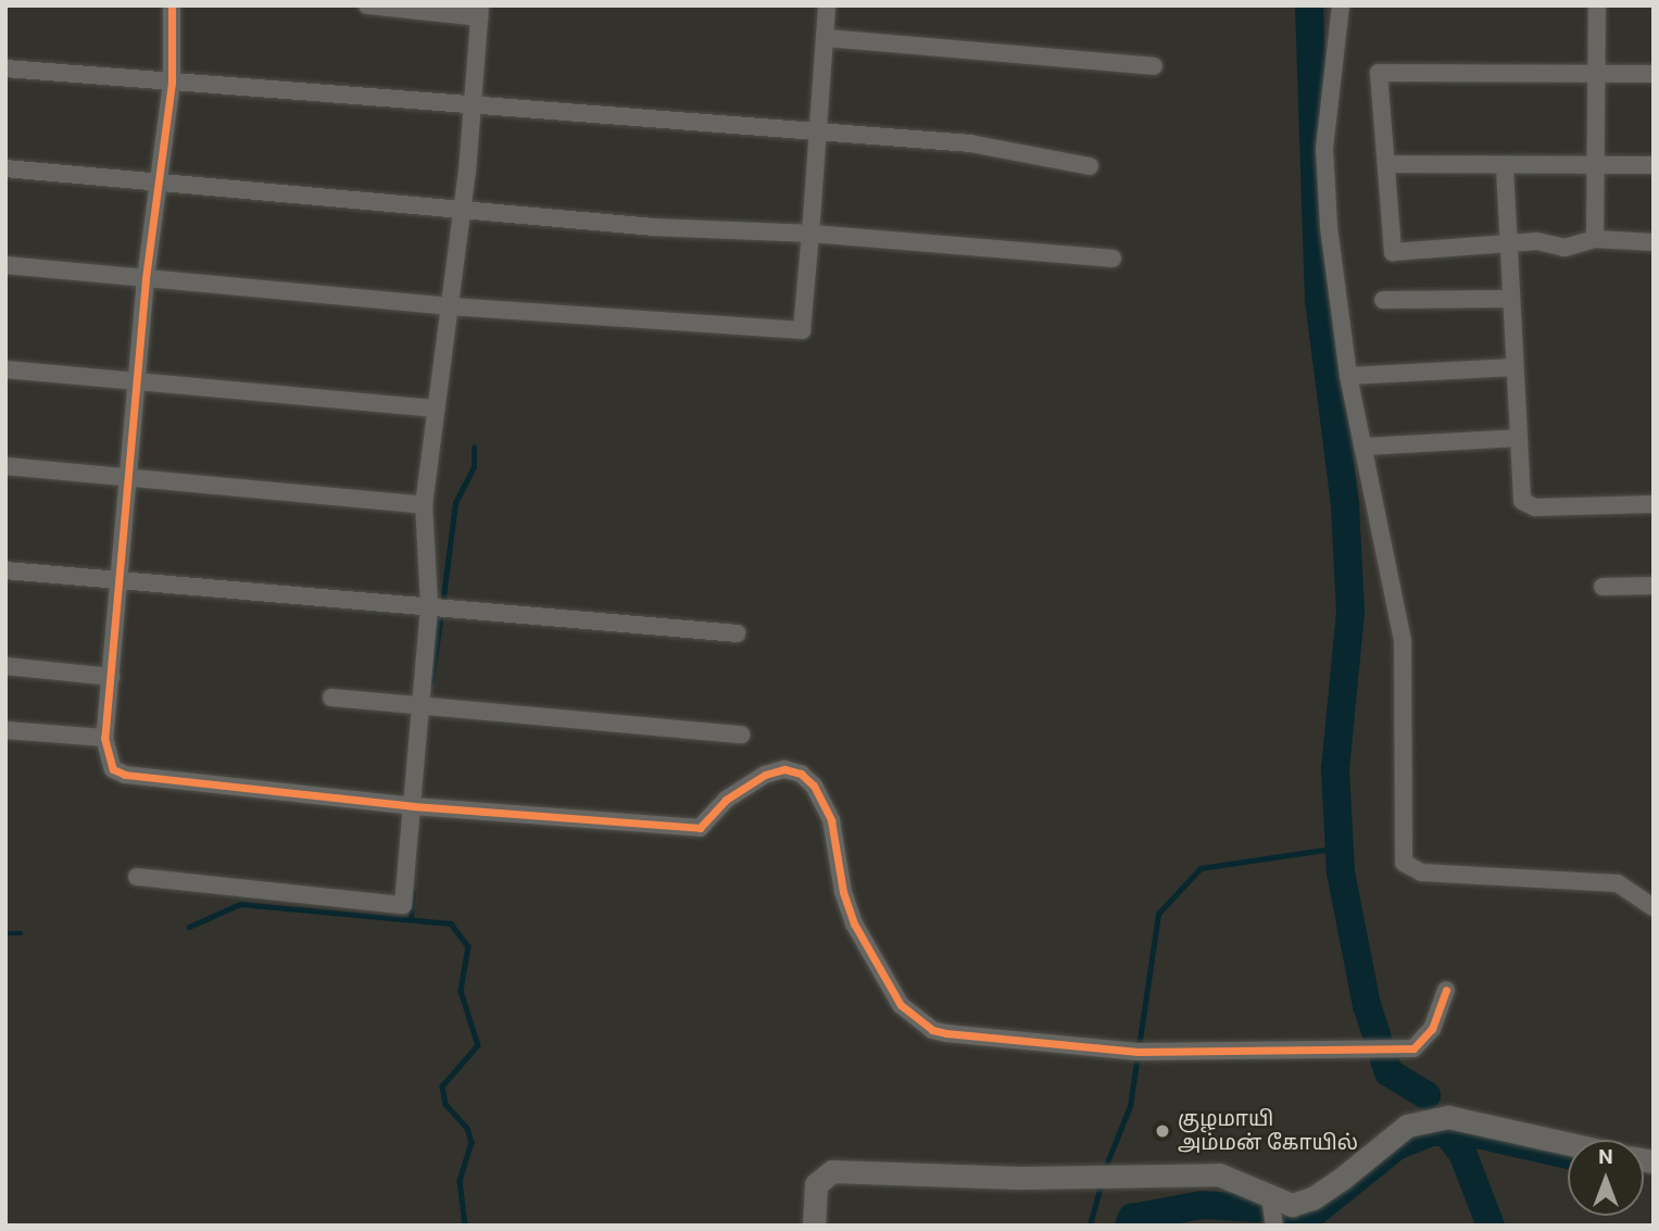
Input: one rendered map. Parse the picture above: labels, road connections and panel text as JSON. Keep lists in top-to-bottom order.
{
  "places": ["குழமாயி அம்மன் கோயில்"],
  "north": "top"
}
